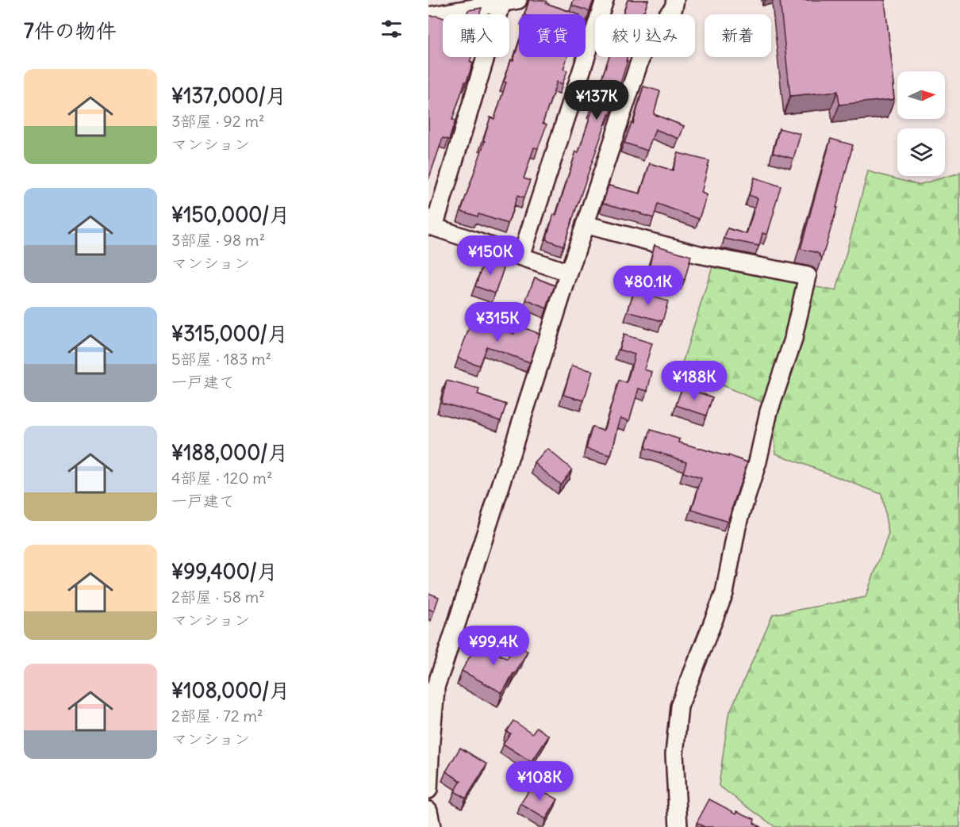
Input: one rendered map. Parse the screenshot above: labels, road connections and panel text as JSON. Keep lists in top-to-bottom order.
{
  "north": "right",
  "page": {
    "heading": "7件の物件",
    "chip": [
      "購入",
      "賃貸",
      "絞り込み",
      "新着"
    ],
    "list": [
      {
        "name": "¥137,000/月",
        "note": "3部屋 · 92 m² · マンション"
      },
      {
        "name": "¥150,000/月",
        "note": "3部屋 · 98 m² · マンション"
      },
      {
        "name": "¥315,000/月",
        "note": "5部屋 · 183 m² · 一戸建て"
      },
      {
        "name": "¥188,000/月",
        "note": "4部屋 · 120 m² · 一戸建て"
      },
      {
        "name": "¥99,400/月",
        "note": "2部屋 · 58 m² · マンション"
      },
      {
        "name": "¥108,000/月",
        "note": "2部屋 · 72 m² · マンション"
      }
    ],
    "price": [
      "¥137K",
      "¥150K",
      "¥80.1K",
      "¥315K",
      "¥188K",
      "¥99.4K",
      "¥108K"
    ]
  }
}
